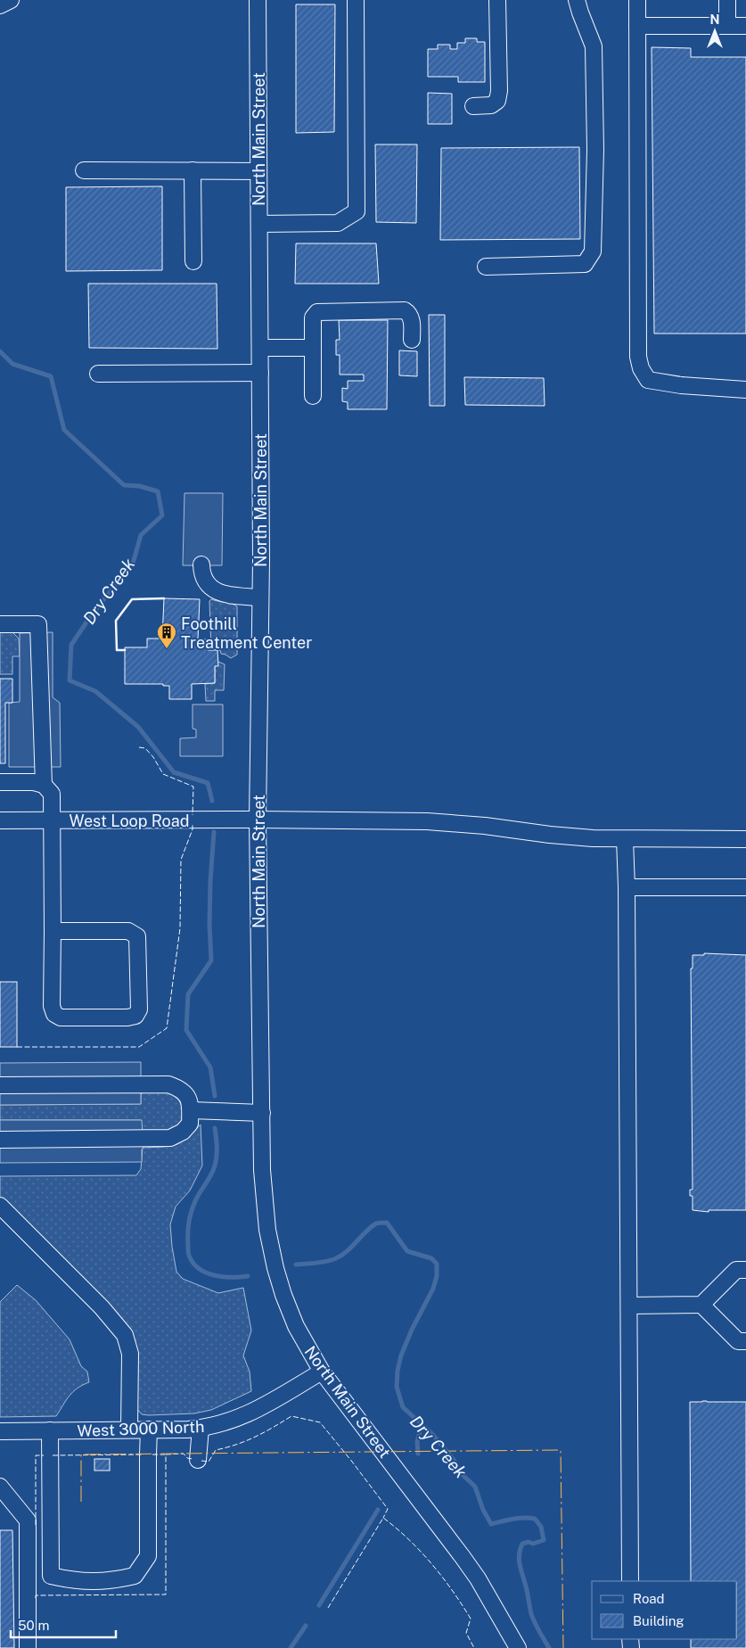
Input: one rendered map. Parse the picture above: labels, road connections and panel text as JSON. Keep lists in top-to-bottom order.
{
  "streets": {
    "street": ["North Main Street", "West Loop Road", "West 3000 North"]
  },
  "crossings": [
    ["North Main Street", "West Loop Road"],
    ["North Main Street", "West 3000 North"]
  ],
  "water": ["Dry Creek"],
  "places": {
    "building": ["Foothill Treatment Center"]
  },
  "legend": ["Road", "Building"],
  "scale_bar": "50 m",
  "north": "top"
}
